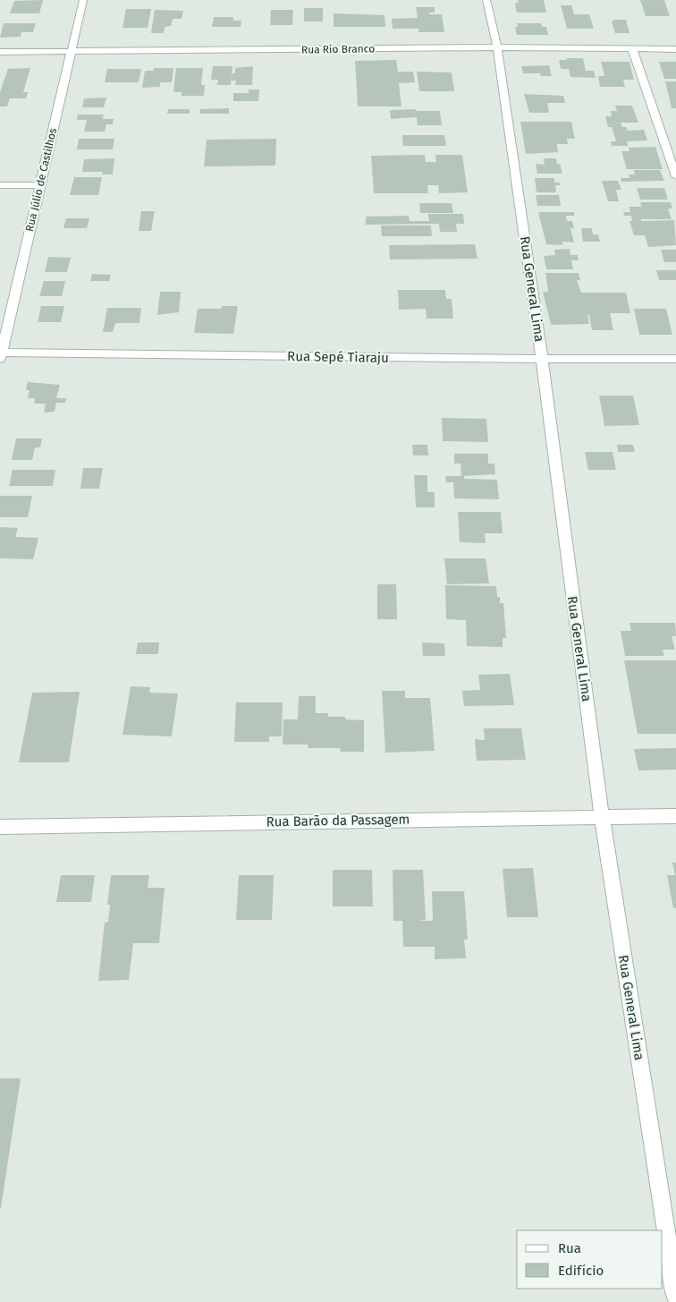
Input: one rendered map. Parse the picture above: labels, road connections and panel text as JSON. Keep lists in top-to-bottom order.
{
  "streets": {
    "street": [
      "Rua Rio Branco",
      "Rua Júlio de Castilhos",
      "Rua General Lima",
      "Rua Sepé Tiaraju",
      "Rua Barão da Passagem"
    ]
  },
  "crossings": [
    ["Rua Rio Branco", "Rua Júlio de Castilhos"],
    ["Rua Rio Branco", "Rua General Lima"],
    ["Rua Júlio de Castilhos", "Rua Sepé Tiaraju"],
    ["Rua General Lima", "Rua Sepé Tiaraju"],
    ["Rua General Lima", "Rua Barão da Passagem"]
  ],
  "legend": ["Rua", "Edifício"]
}
